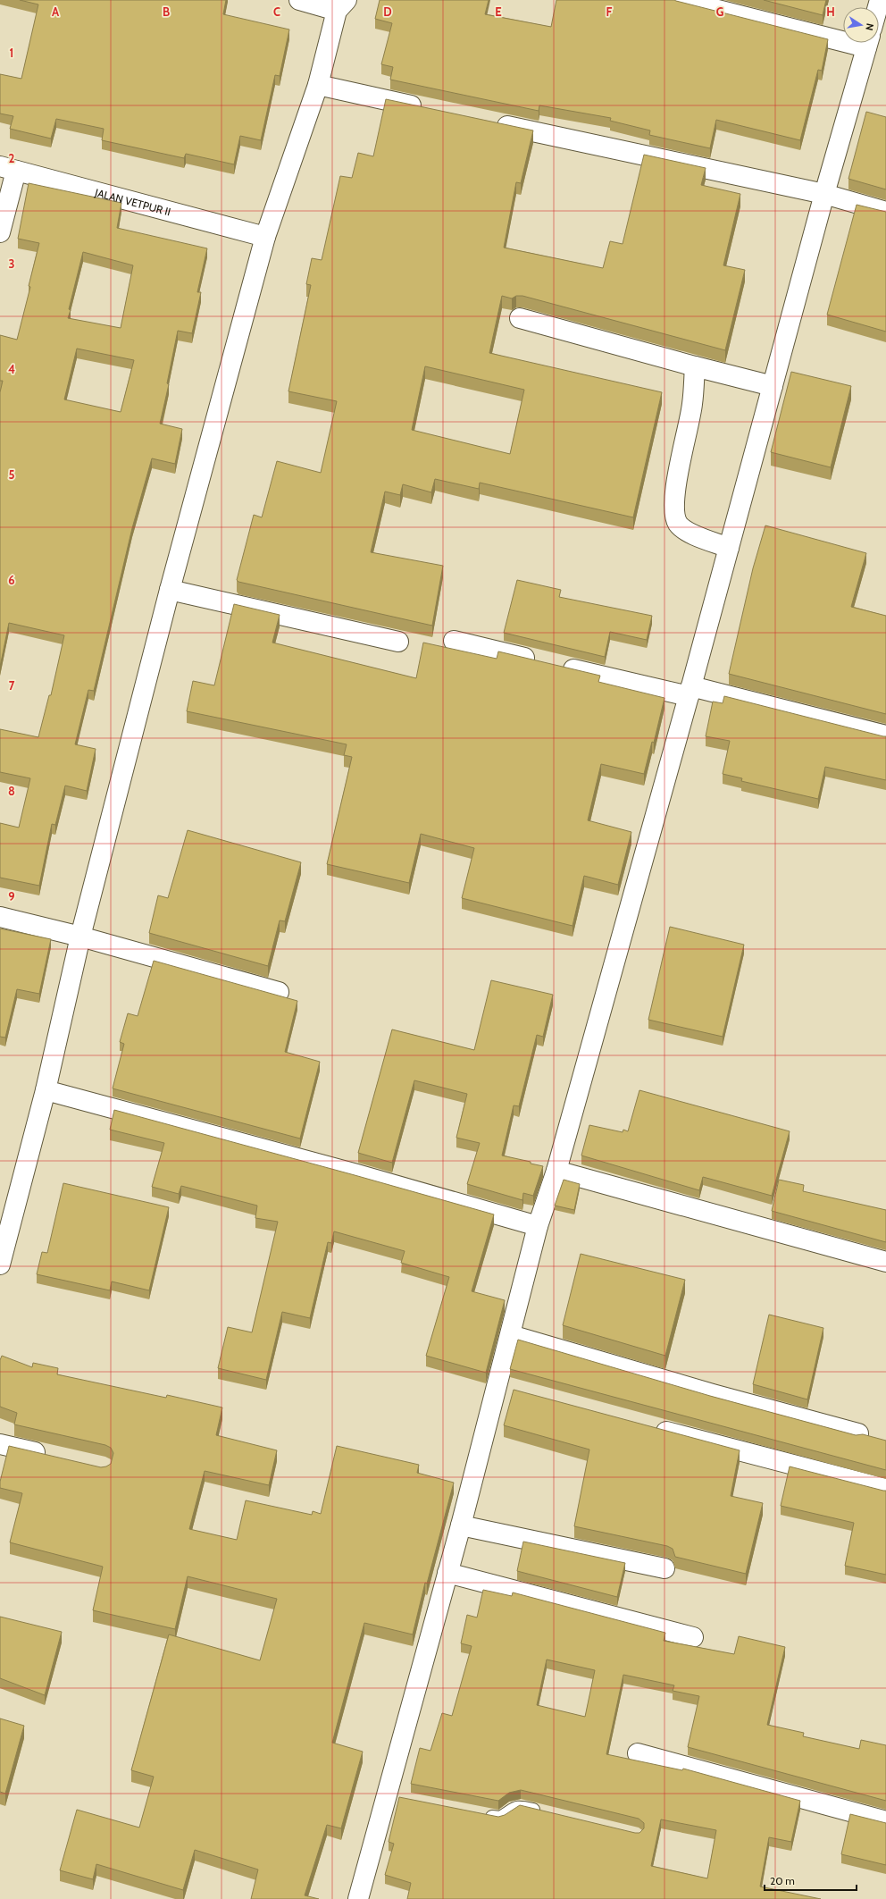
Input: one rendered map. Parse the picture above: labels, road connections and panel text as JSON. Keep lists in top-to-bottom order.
{
  "streets": {
    "street": ["JALAN VETPUR II"]
  },
  "scale_bar": "20 m",
  "north": "right",
  "grid": {
    "columns": [
      "A",
      "B",
      "C",
      "D",
      "E",
      "F",
      "G",
      "H"
    ],
    "rows": [
      "1",
      "2",
      "3",
      "4",
      "5",
      "6",
      "7",
      "8",
      "9"
    ]
  }
}
